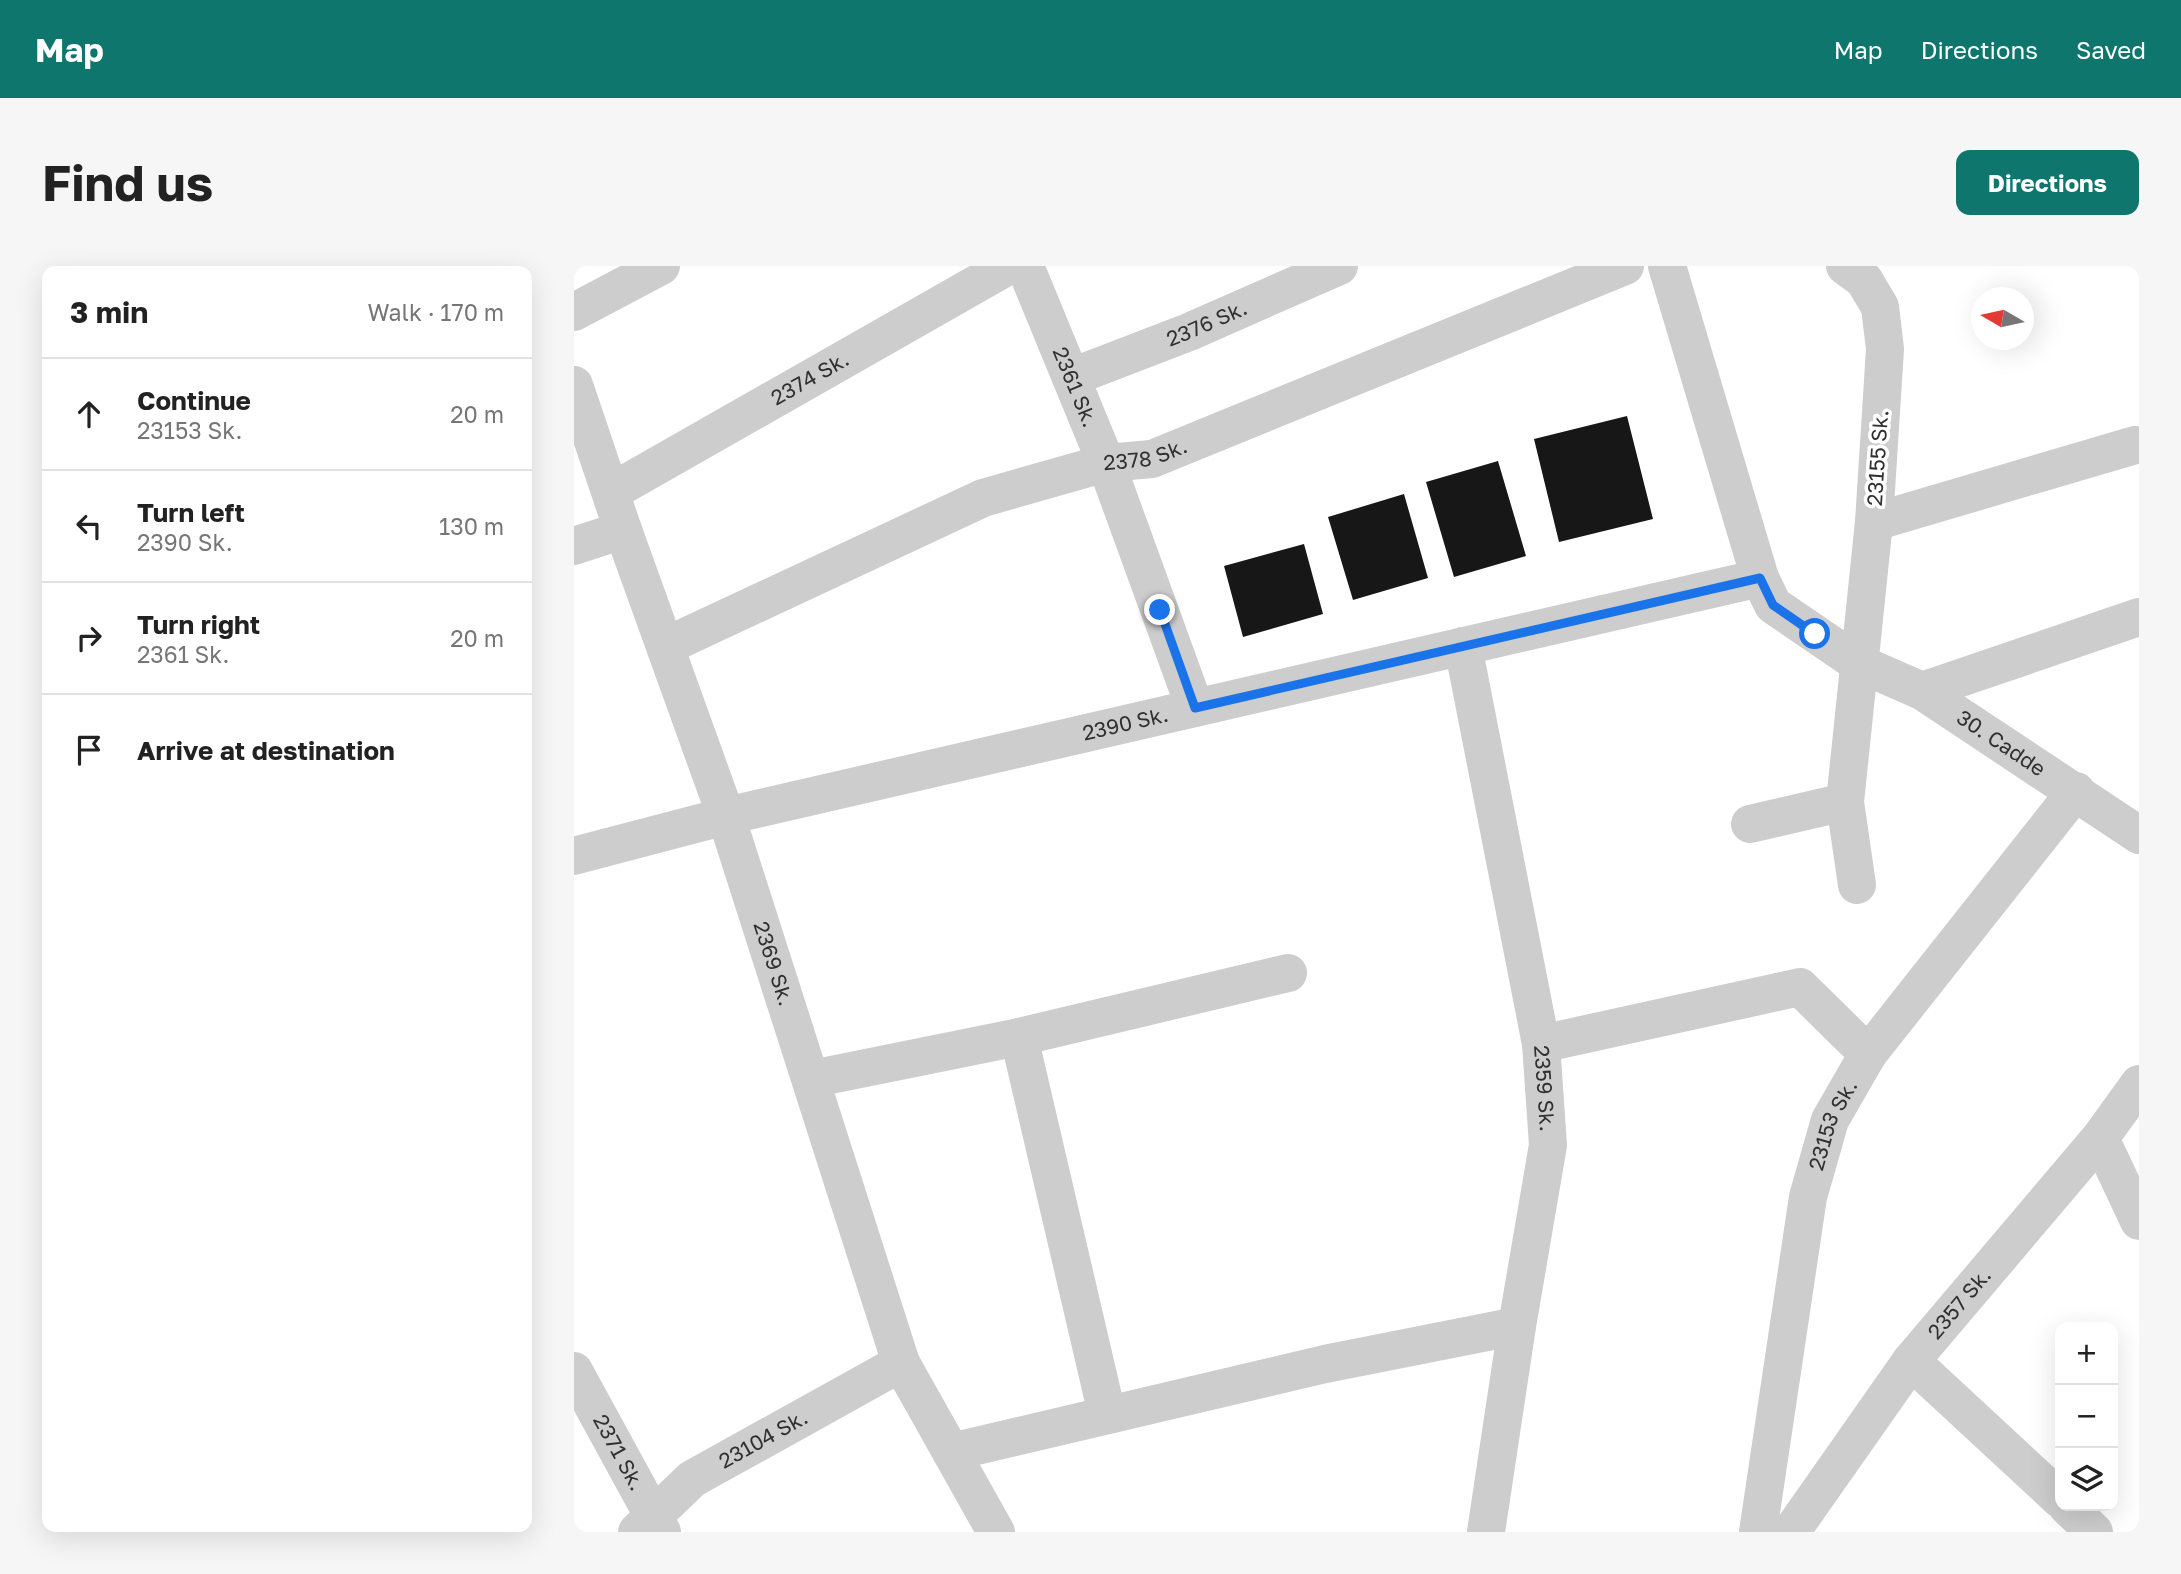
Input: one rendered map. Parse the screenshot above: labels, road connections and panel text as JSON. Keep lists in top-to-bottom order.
{
  "streets": {
    "street": [
      "2376 Sk.",
      "2374 Sk.",
      "2361 Sk.",
      "2378 Sk.",
      "23155 Sk.",
      "2390 Sk.",
      "30. Cadde",
      "2369 Sk.",
      "2359 Sk.",
      "23153 Sk.",
      "2357 Sk.",
      "23104 Sk.",
      "2371 Sk."
    ]
  },
  "crossings": [
    ["2376 Sk.", "2361 Sk."],
    ["2374 Sk.", "2369 Sk."],
    ["2361 Sk.", "2378 Sk."],
    ["2361 Sk.", "2390 Sk."],
    ["2378 Sk.", "2369 Sk."],
    ["23155 Sk.", "30. Cadde"],
    ["2390 Sk.", "2369 Sk."],
    ["2390 Sk.", "2359 Sk."],
    ["30. Cadde", "23153 Sk."],
    ["2369 Sk.", "23104 Sk."],
    ["23104 Sk.", "2371 Sk."]
  ],
  "north": "left",
  "page": {
    "header": "Map",
    "nav": ["Map", "Directions", "Saved"],
    "buttons": "Directions",
    "title": "Find us",
    "heading": ["3 min", "Walk · 170 m"],
    "list": [
      ["Continue", "23153 Sk.", "20 m"],
      ["Turn left", "2390 Sk.", "130 m"],
      ["Turn right", "2361 Sk.", "20 m"],
      "Arrive at destination"
    ],
    "map_buttons": ["+", "−"]
  }
}
